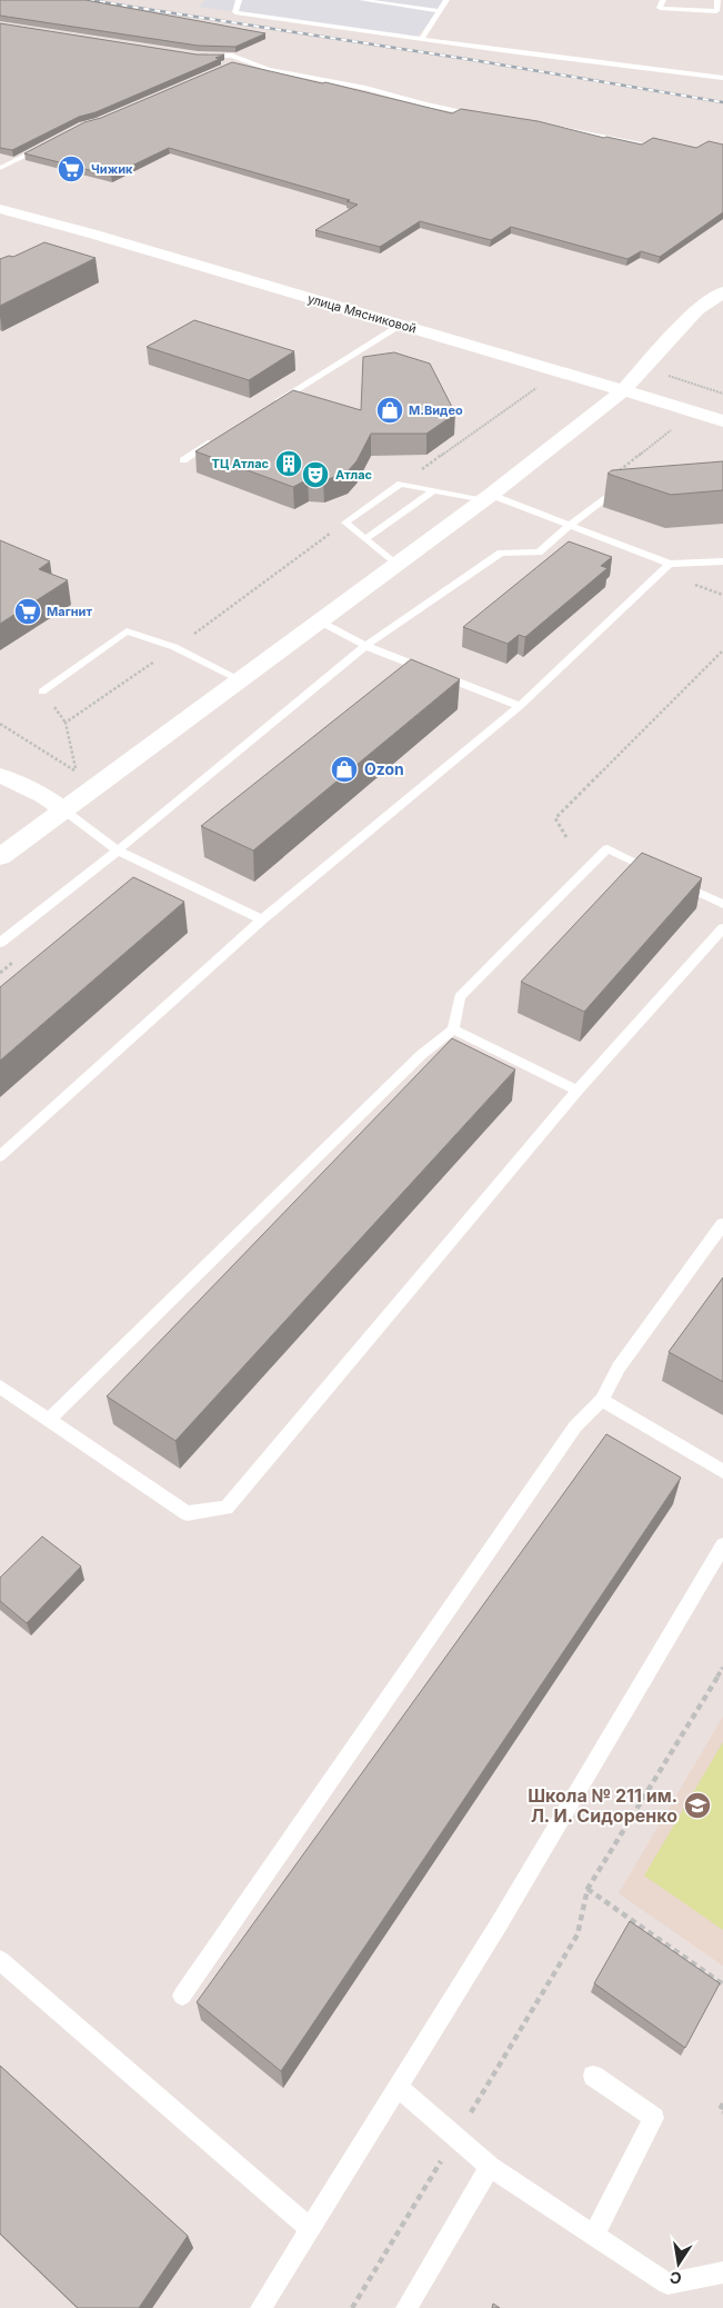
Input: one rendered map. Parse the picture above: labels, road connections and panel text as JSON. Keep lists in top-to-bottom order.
{
  "streets": {
    "street": ["улица Мясниковой"]
  },
  "places": {
    "supermarket": ["Чижик", "Магнит"],
    "shop": ["М.Видео", "Ozon"],
    "building": ["ТЦ Атлас"],
    "theatre": ["Атлас"],
    "school or university": ["Школа № 211 им. Л. И. Сидоренко"]
  },
  "north": "bottom"
}
